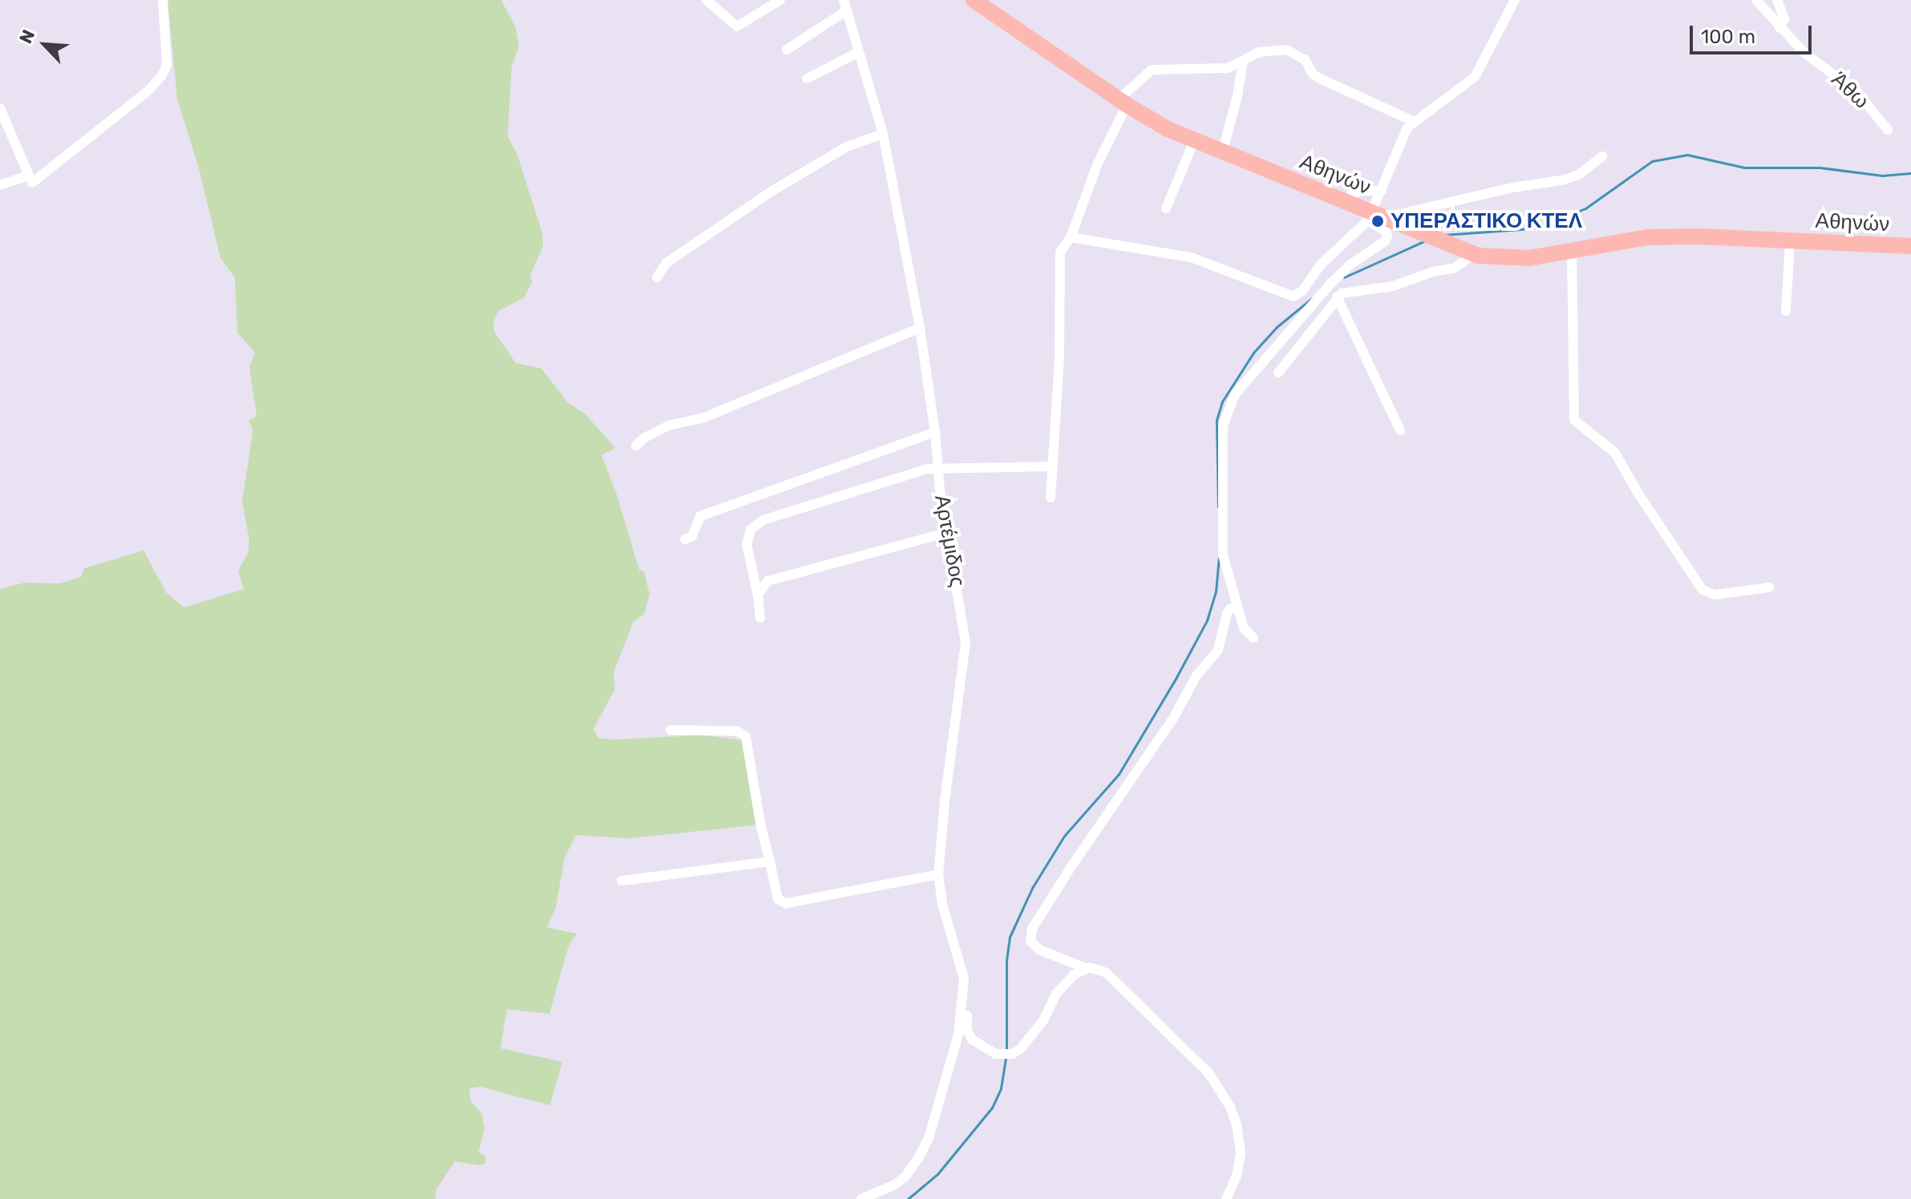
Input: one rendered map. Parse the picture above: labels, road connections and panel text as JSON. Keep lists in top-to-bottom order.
{
  "streets": {
    "main road": ["Αθηνών"],
    "street": ["Άθω", "Αρτέμιδος"]
  },
  "places": ["ΥΠΕΡΑΣΤΙΚΟ ΚΤΕΛ"],
  "scale_bar": "100 m",
  "north": "top left"
}
